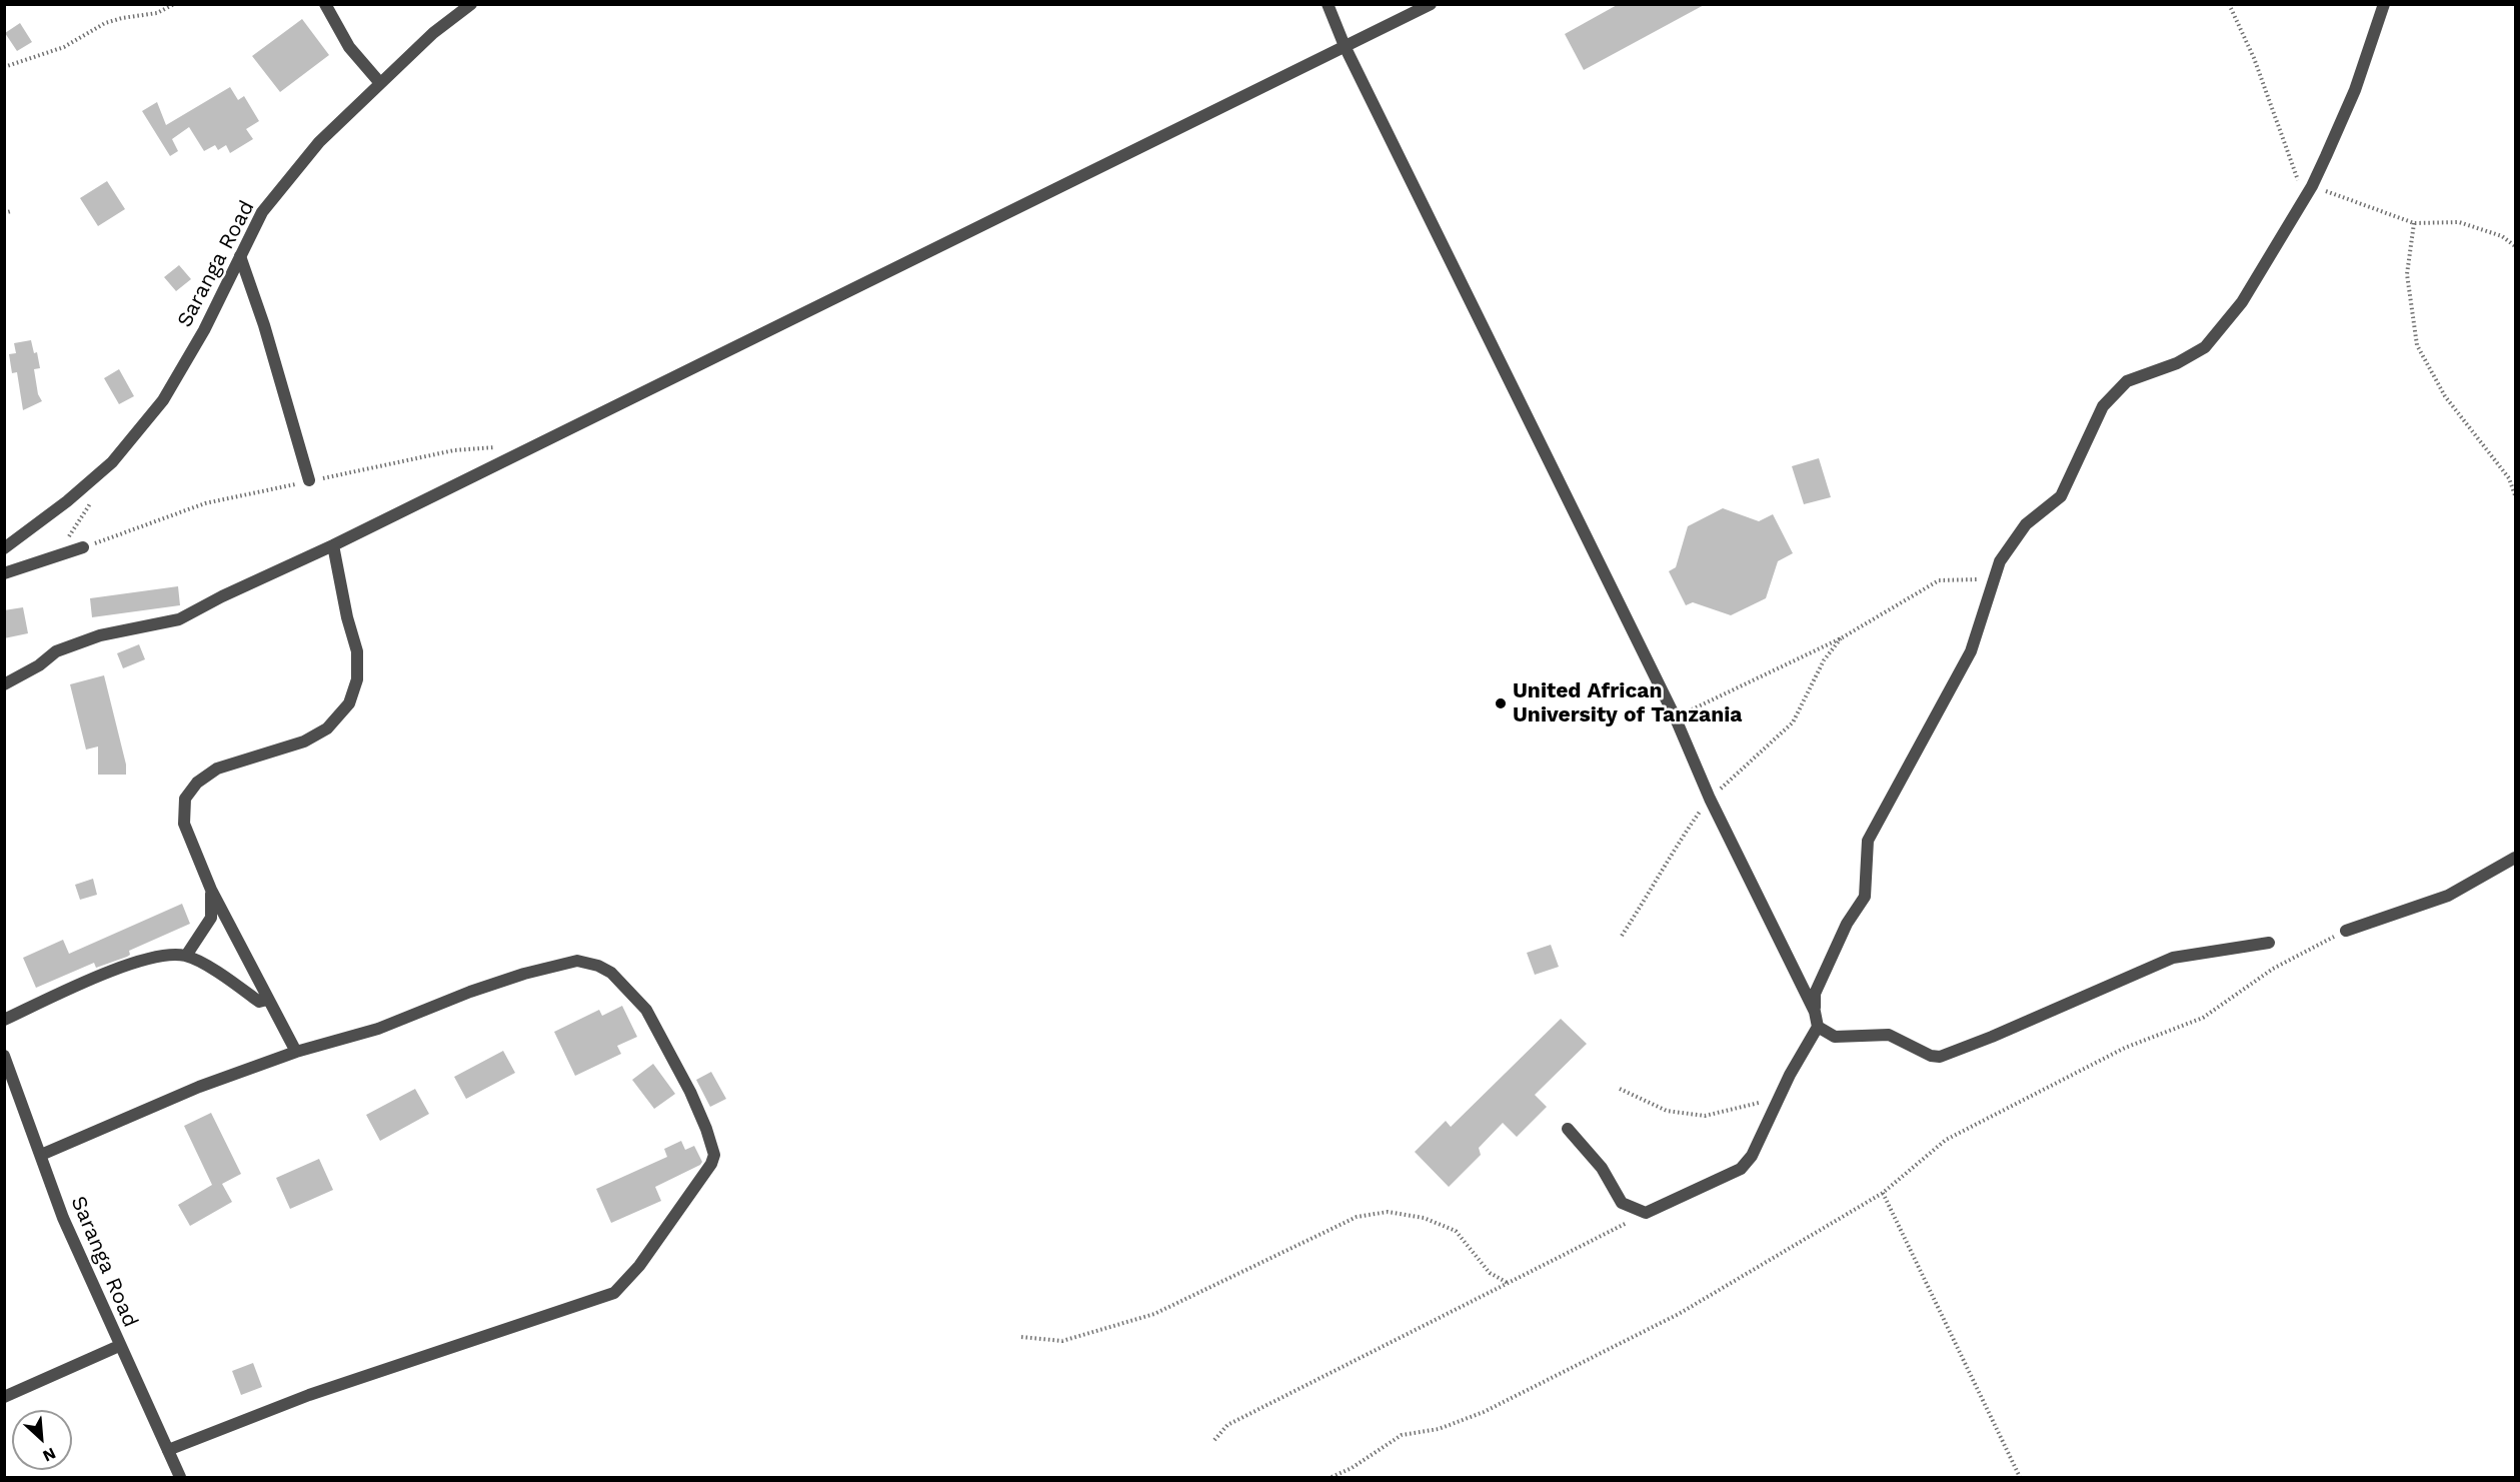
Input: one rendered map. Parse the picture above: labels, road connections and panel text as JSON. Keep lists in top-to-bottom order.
{
  "streets": {
    "street": ["Saranga Road"]
  },
  "places": ["United African University of Tanzania"],
  "north": "bottom right"
}
